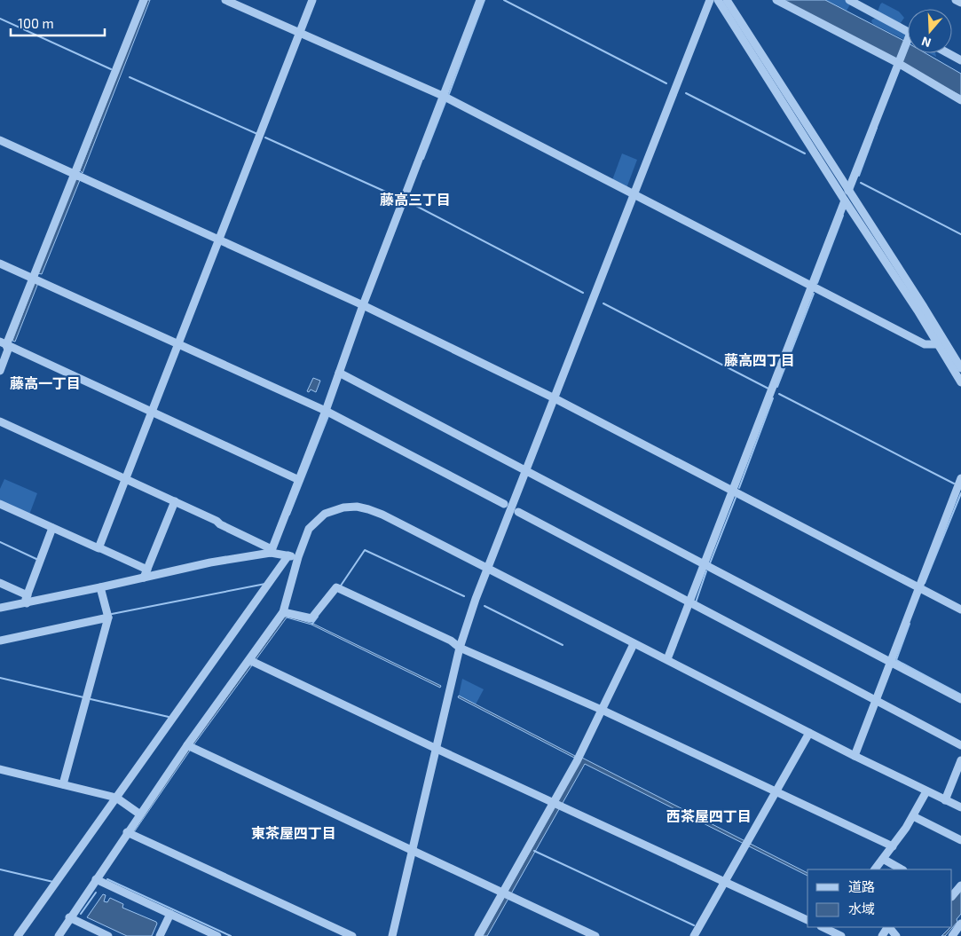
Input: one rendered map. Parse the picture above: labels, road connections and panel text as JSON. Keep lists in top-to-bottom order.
{
  "districts": [
    "藤高三丁目",
    "藤高四丁目",
    "藤高一丁目",
    "西茶屋四丁目",
    "東茶屋四丁目"
  ],
  "legend": ["道路", "水域"],
  "scale_bar": "100 m",
  "north": "bottom"
}
